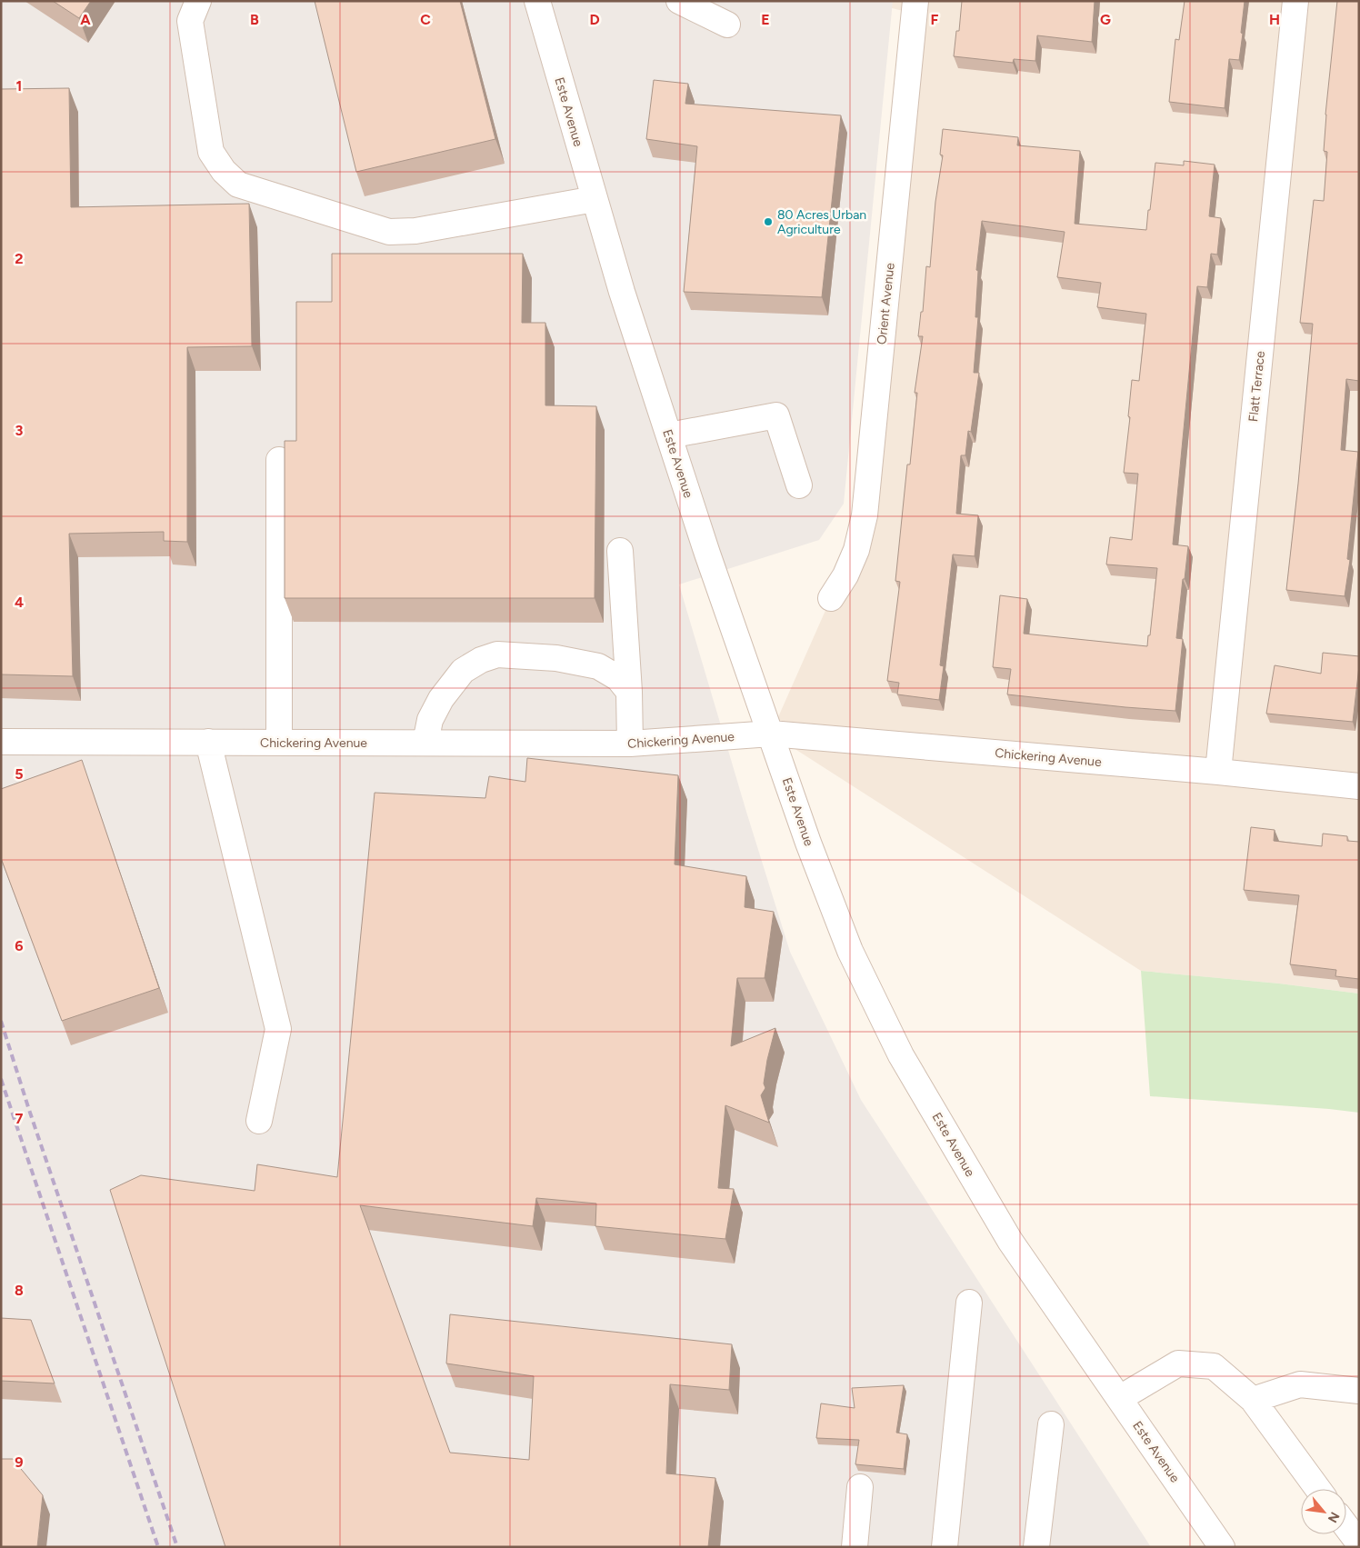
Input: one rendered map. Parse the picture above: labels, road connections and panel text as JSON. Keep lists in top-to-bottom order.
{
  "streets": {
    "street": [
      "Este Avenue",
      "Orient Avenue",
      "Flatt Terrace",
      "Chickering Avenue"
    ]
  },
  "crossings": [
    ["Este Avenue", "Chickering Avenue"],
    ["Flatt Terrace", "Chickering Avenue"]
  ],
  "places": ["80 Acres Urban Agriculture"],
  "north": "bottom right",
  "grid": {
    "columns": [
      "A",
      "B",
      "C",
      "D",
      "E",
      "F",
      "G",
      "H"
    ],
    "rows": [
      "1",
      "2",
      "3",
      "4",
      "5",
      "6",
      "7",
      "8",
      "9"
    ]
  }
}
